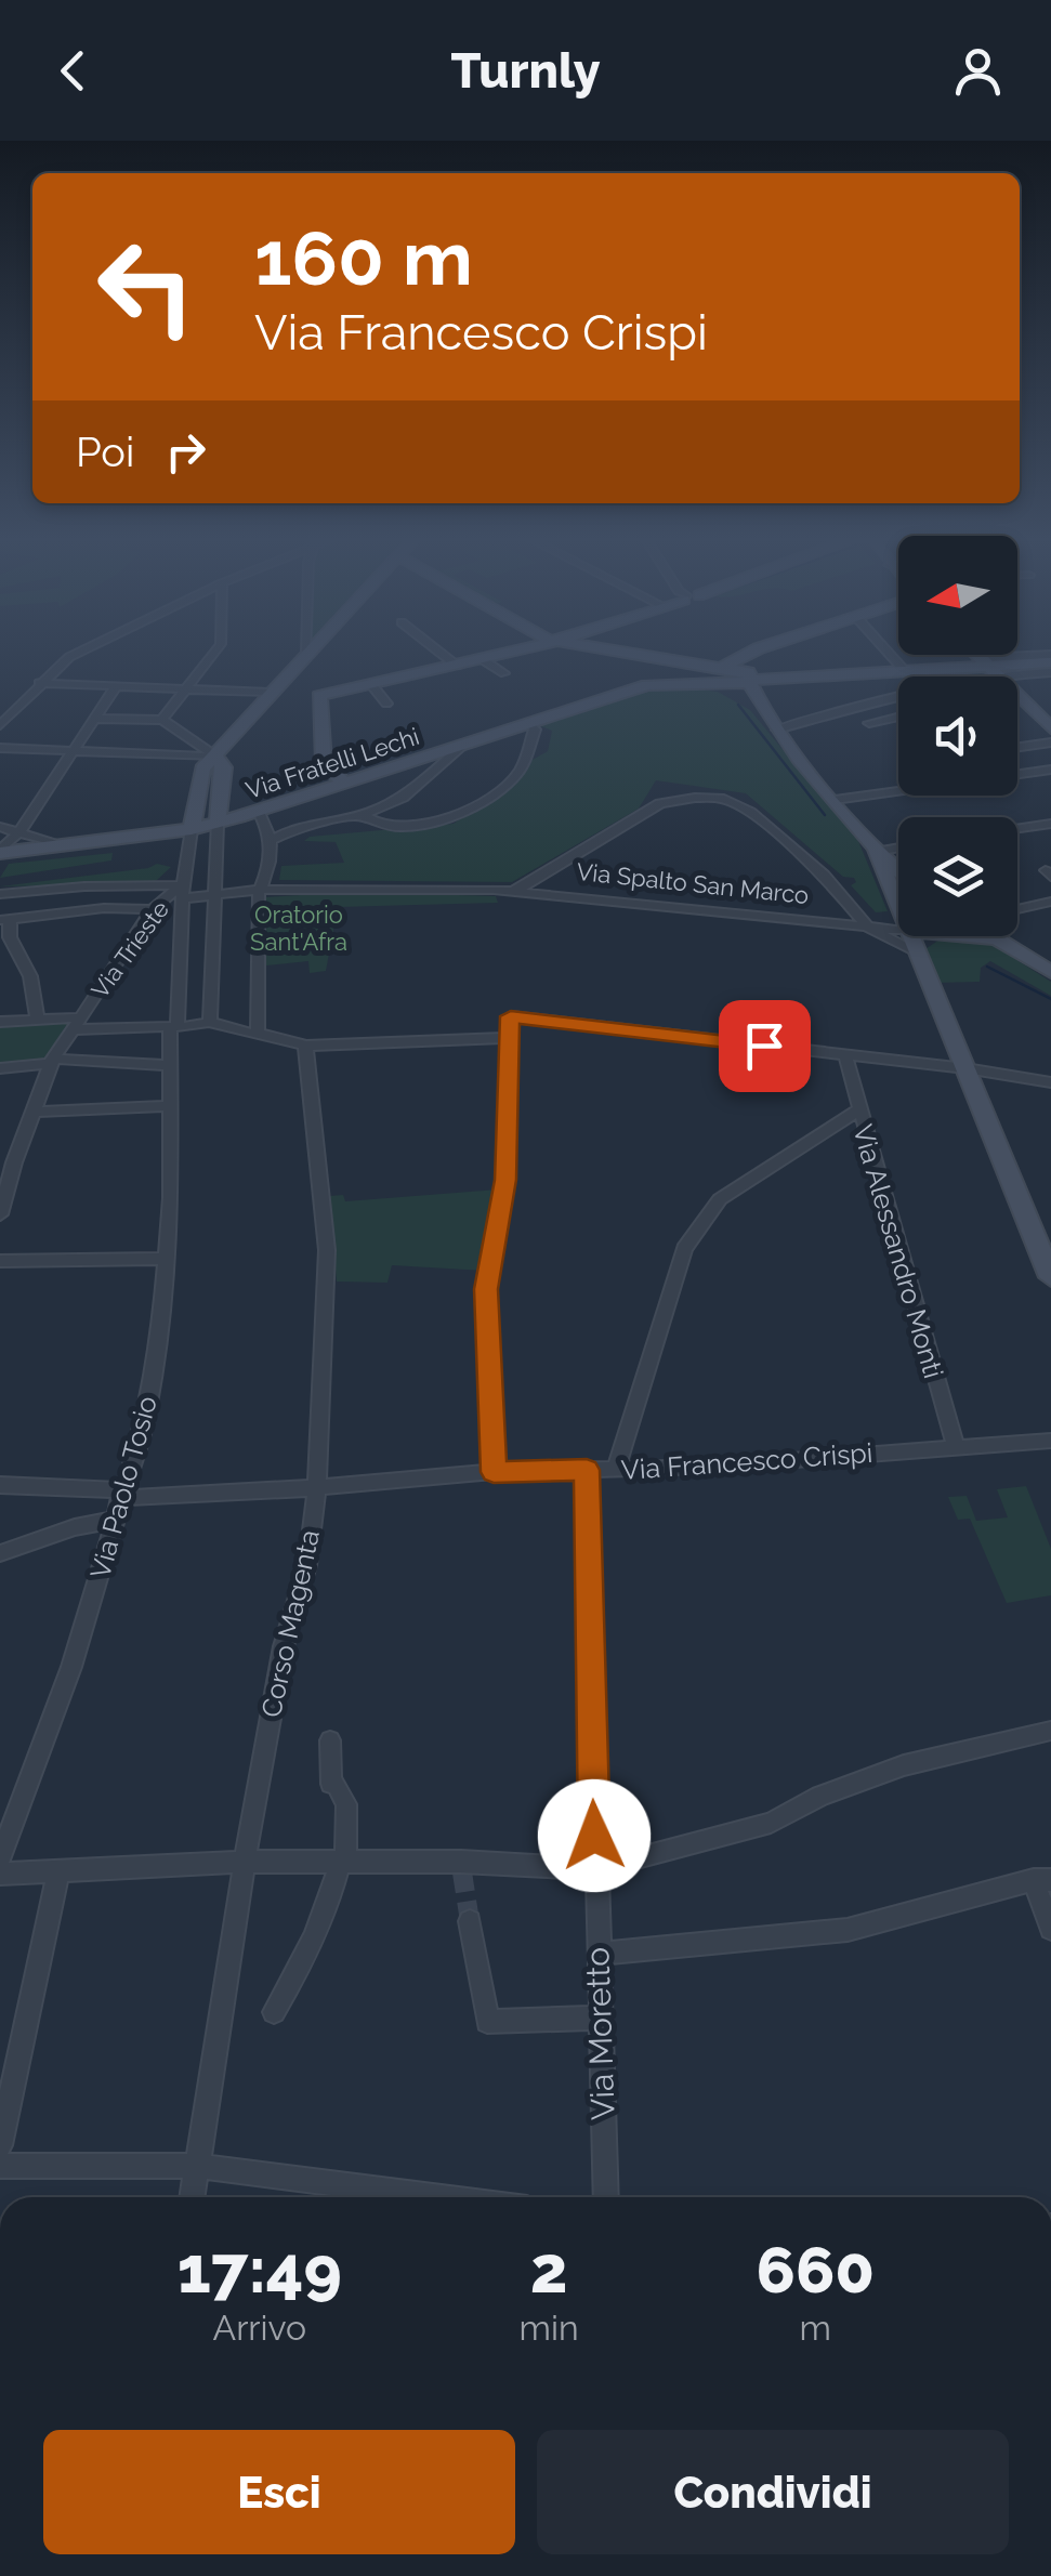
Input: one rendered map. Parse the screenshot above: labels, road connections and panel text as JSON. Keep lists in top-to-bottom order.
{
  "streets": {
    "main road": ["Via Fratelli Lechi", "Via Spalto San Marco"],
    "street": [
      "Via Trieste",
      "Via Alessandro Monti",
      "Via Francesco Crispi",
      "Via Paolo Tosio",
      "Corso Magenta",
      "Via Moretto"
    ]
  },
  "crossings": [
    ["Via Spalto San Marco", "Via Trieste"],
    ["Via Spalto San Marco", "Via Paolo Tosio"],
    ["Via Trieste", "Via Paolo Tosio"],
    ["Via Alessandro Monti", "Via Francesco Crispi"],
    ["Via Francesco Crispi", "Via Paolo Tosio"],
    ["Via Francesco Crispi", "Corso Magenta"],
    ["Via Francesco Crispi", "Via Moretto"]
  ],
  "parks": ["Oratorio Sant'Afra"],
  "north": "left",
  "page": {
    "header": "Turnly",
    "turn": ["160 m", "Via Francesco Crispi"],
    "then": "Poi",
    "eta": [
      "17:49",
      "Arrivo",
      "2",
      "min",
      "660",
      "m"
    ],
    "buttons": ["Esci", "Condividi"]
  }
}
